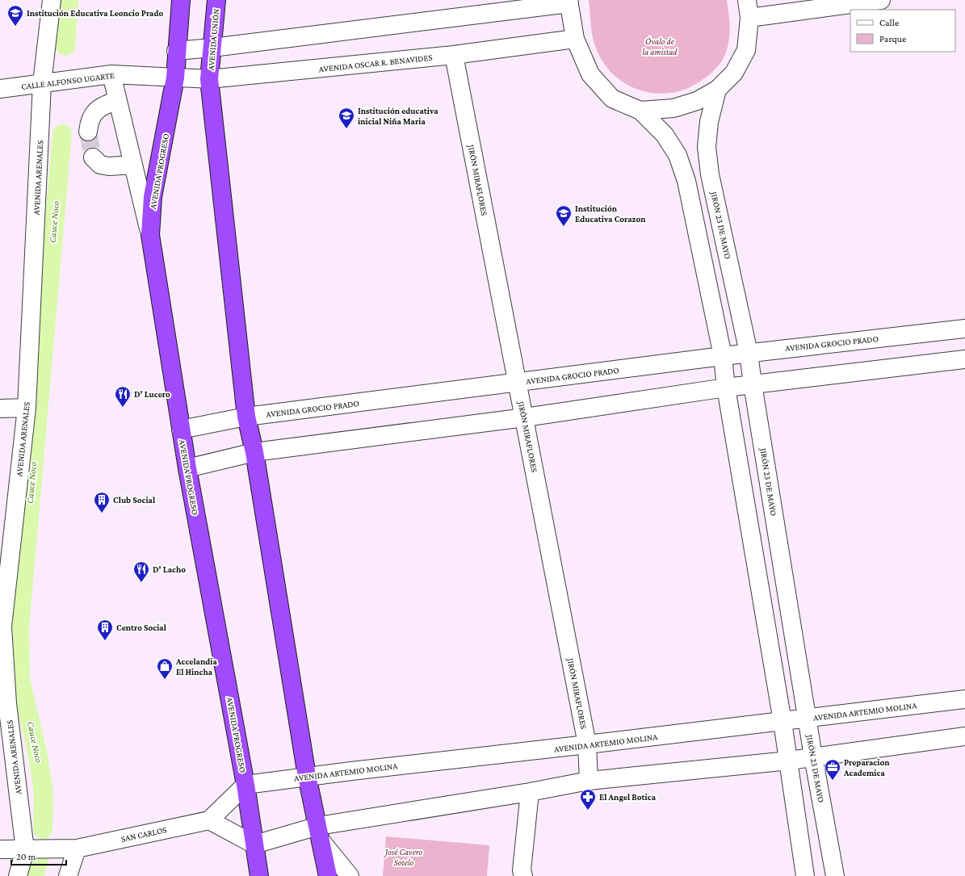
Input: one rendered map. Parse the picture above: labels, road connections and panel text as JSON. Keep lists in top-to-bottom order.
{
  "streets": {
    "highway": ["AVENIDA UNIÓN", "AVENIDA PROGRESO"],
    "street": [
      "AVENIDA OSCAR R. BENAVIDES",
      "CALLE ALFONSO UGARTE",
      "AVENIDA ARENALES",
      "JIRÓN MIRAFLORES",
      "JIRÓN 23 DE MAYO",
      "AVENIDA GROCIO PRADO",
      "AVENIDA ARTEMIO MOLINA",
      "SAN CARLOS"
    ]
  },
  "crossings": [
    ["AVENIDA UNIÓN", "AVENIDA OSCAR R. BENAVIDES"],
    ["AVENIDA OSCAR R. BENAVIDES", "CALLE ALFONSO UGARTE"],
    ["AVENIDA OSCAR R. BENAVIDES", "AVENIDA PROGRESO"],
    ["AVENIDA OSCAR R. BENAVIDES", "JIRÓN MIRAFLORES"],
    ["CALLE ALFONSO UGARTE", "AVENIDA PROGRESO"],
    ["CALLE ALFONSO UGARTE", "AVENIDA ARENALES"],
    ["AVENIDA PROGRESO", "AVENIDA GROCIO PRADO"],
    ["AVENIDA PROGRESO", "AVENIDA ARTEMIO MOLINA"],
    ["AVENIDA ARENALES", "SAN CARLOS"],
    ["JIRÓN MIRAFLORES", "AVENIDA GROCIO PRADO"],
    ["JIRÓN MIRAFLORES", "AVENIDA ARTEMIO MOLINA"],
    ["JIRÓN 23 DE MAYO", "AVENIDA GROCIO PRADO"],
    ["JIRÓN 23 DE MAYO", "AVENIDA ARTEMIO MOLINA"]
  ],
  "water": ["Cauce Noco"],
  "parks": ["Óvalo de la amistad", "José Cavero Sotelo"],
  "places": {
    "school or university": ["Institución Educativa Leoncio Prado", "Institución educativa inicial Niña Maria", "Institución Educativa Corazon"],
    "restaurant": ["D' Lucero", "D' Lacho"],
    "building": ["Club Social", "Centro Social"],
    "shop": ["Accelandia El Hincha"],
    "office": ["Preparacion Academica"],
    "pharmacy": ["El Angel Botica"]
  },
  "legend": ["Calle", "Parque"],
  "scale_bar": "20 m"
}
